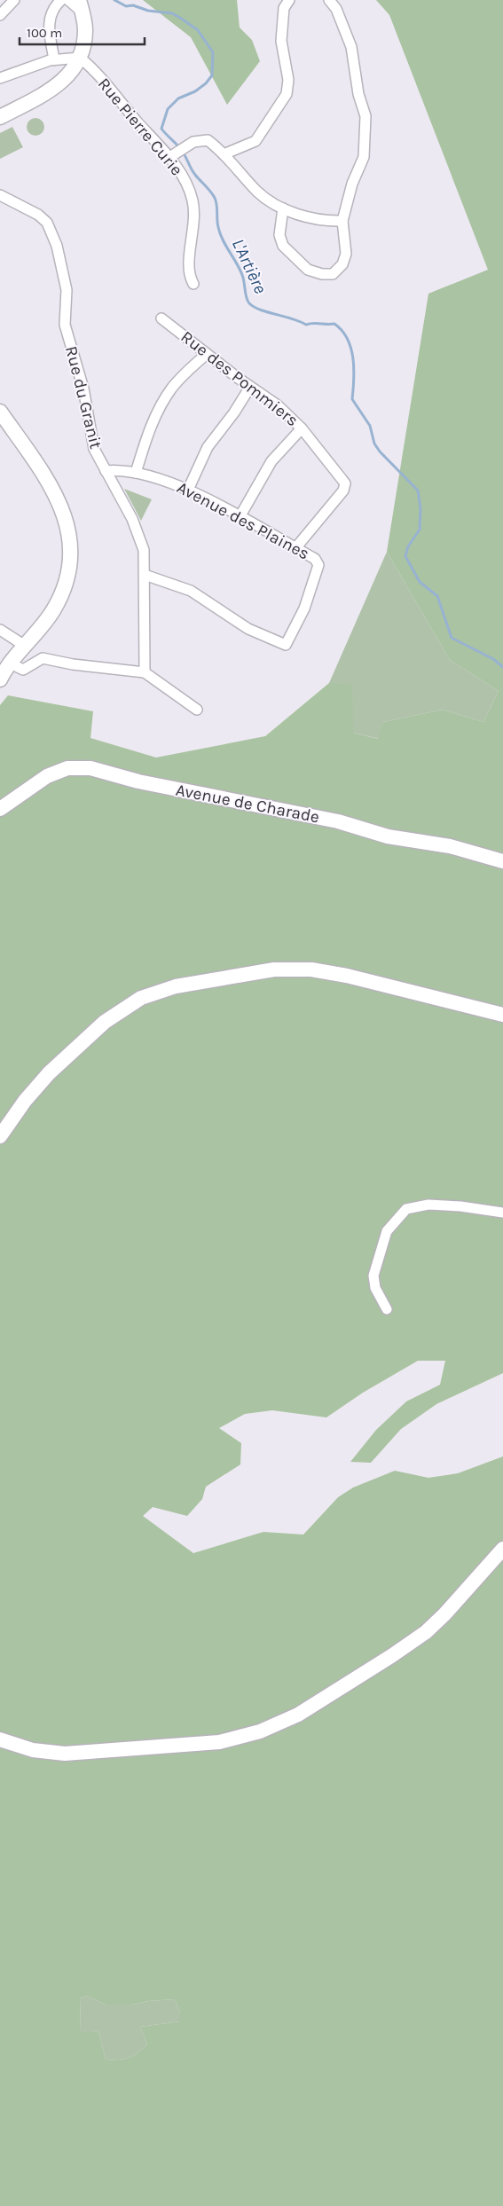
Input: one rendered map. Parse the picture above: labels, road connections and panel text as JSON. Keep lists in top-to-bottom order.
{
  "streets": {
    "street": [
      "Rue Pierre Curie",
      "Rue des Pommiers",
      "Rue du Granit",
      "Avenue des Plaines",
      "Avenue de Charade"
    ]
  },
  "crossings": [
    ["Rue des Pommiers", "Avenue des Plaines"],
    ["Rue du Granit", "Avenue des Plaines"]
  ],
  "water": ["L'Artière"],
  "scale_bar": "100 m"
}
